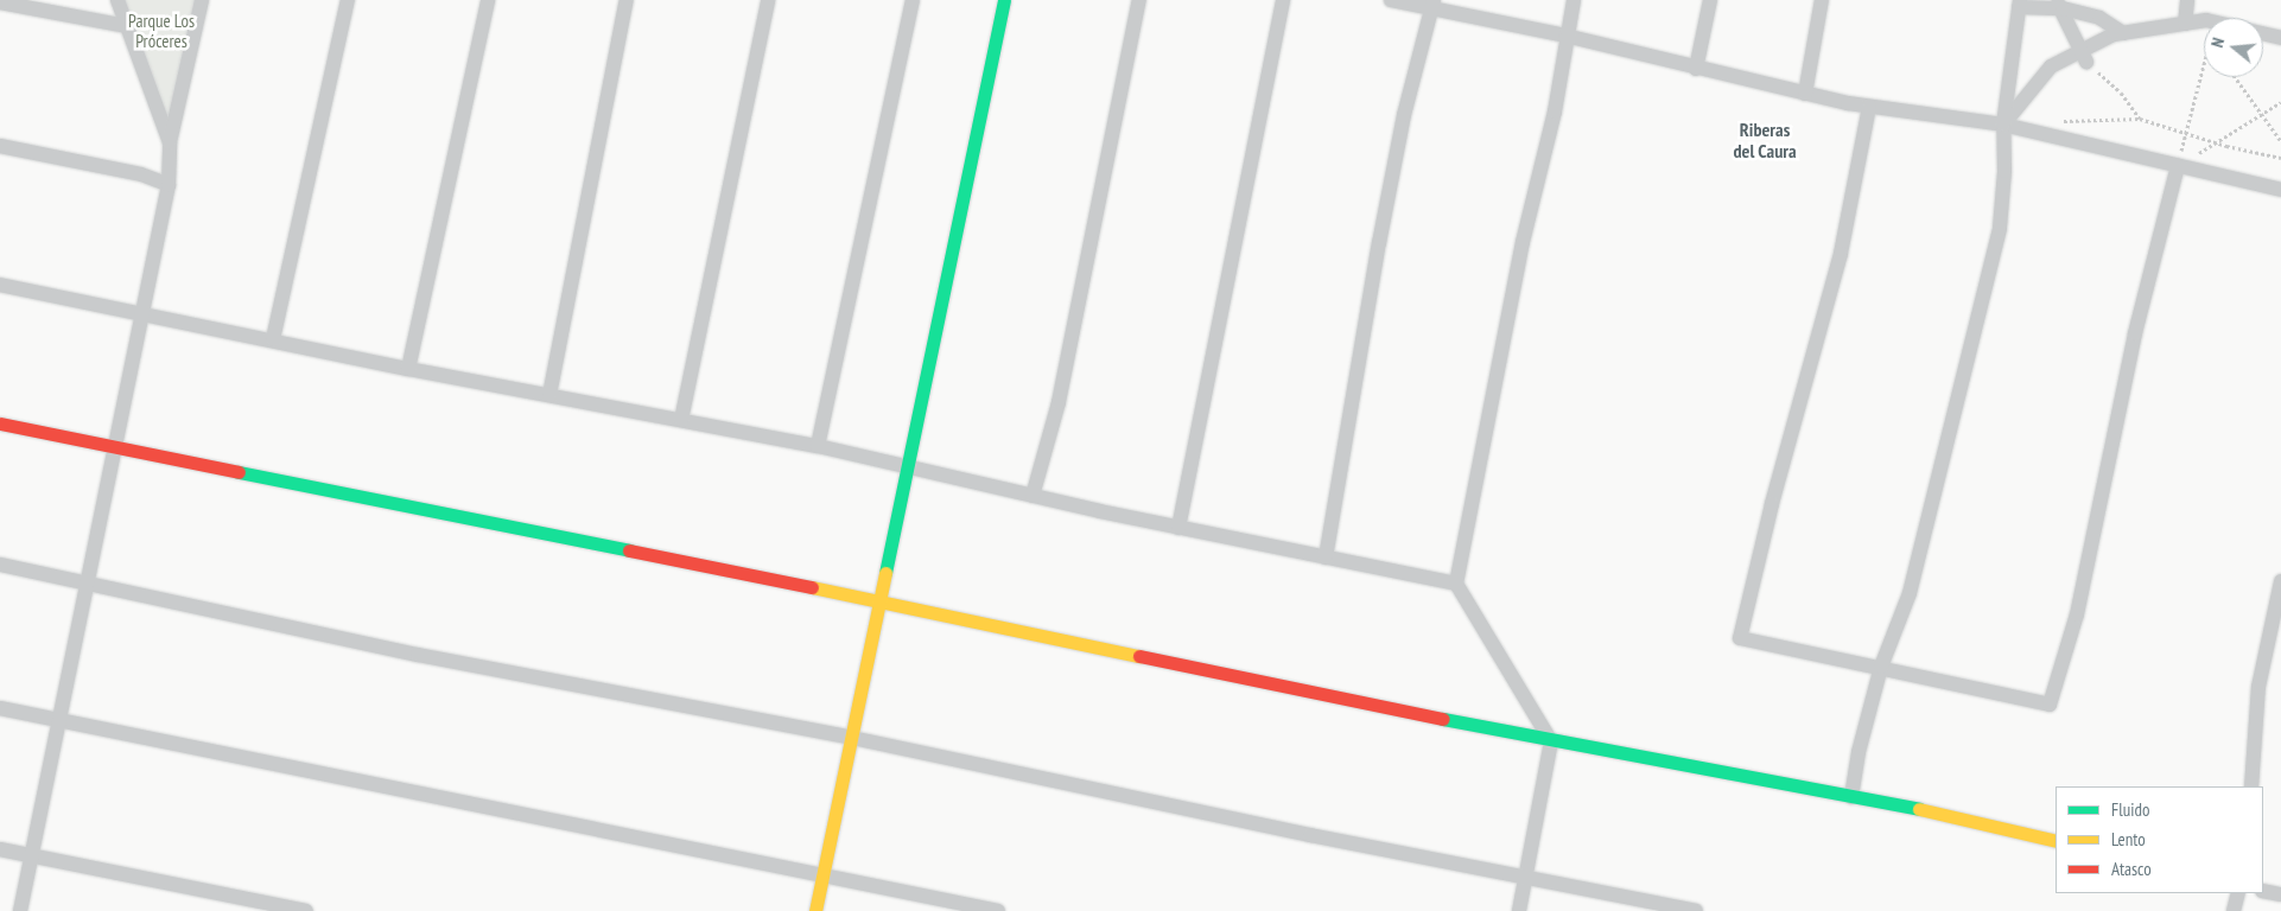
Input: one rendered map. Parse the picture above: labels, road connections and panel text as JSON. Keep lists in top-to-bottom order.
{
  "districts": ["Riberas del Caura"],
  "parks": ["Parque Los Próceres"],
  "legend": ["Fluido", "Lento", "Atasco"],
  "north": "left"
}
